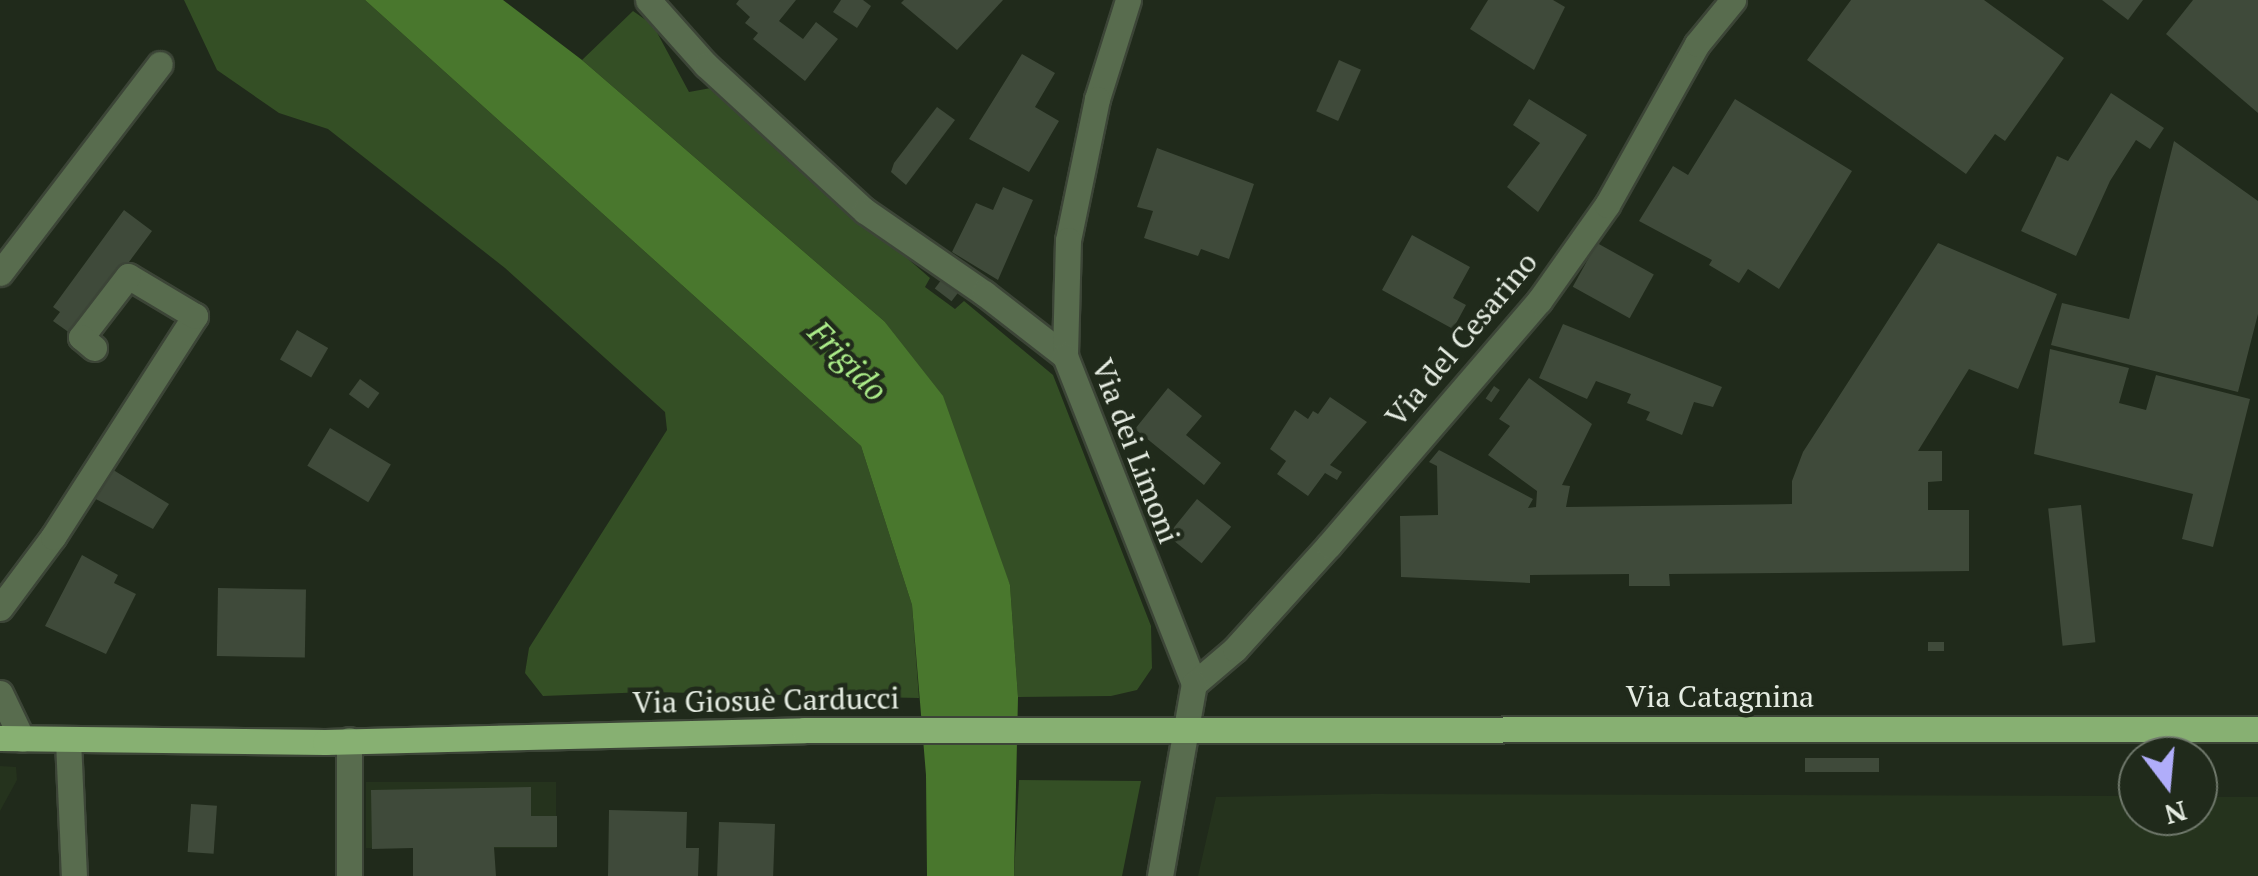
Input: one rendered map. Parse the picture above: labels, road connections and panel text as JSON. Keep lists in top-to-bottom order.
{
  "streets": {
    "main road": ["Via Catagnina", "Via Giosuè Carducci"],
    "street": ["Via del Cesarino", "Via dei Limoni"]
  },
  "crossings": [
    ["Via del Cesarino", "Via dei Limoni"],
    ["Via Catagnina", "Via Giosuè Carducci"]
  ],
  "water": ["Frigido"],
  "north": "bottom"
}
